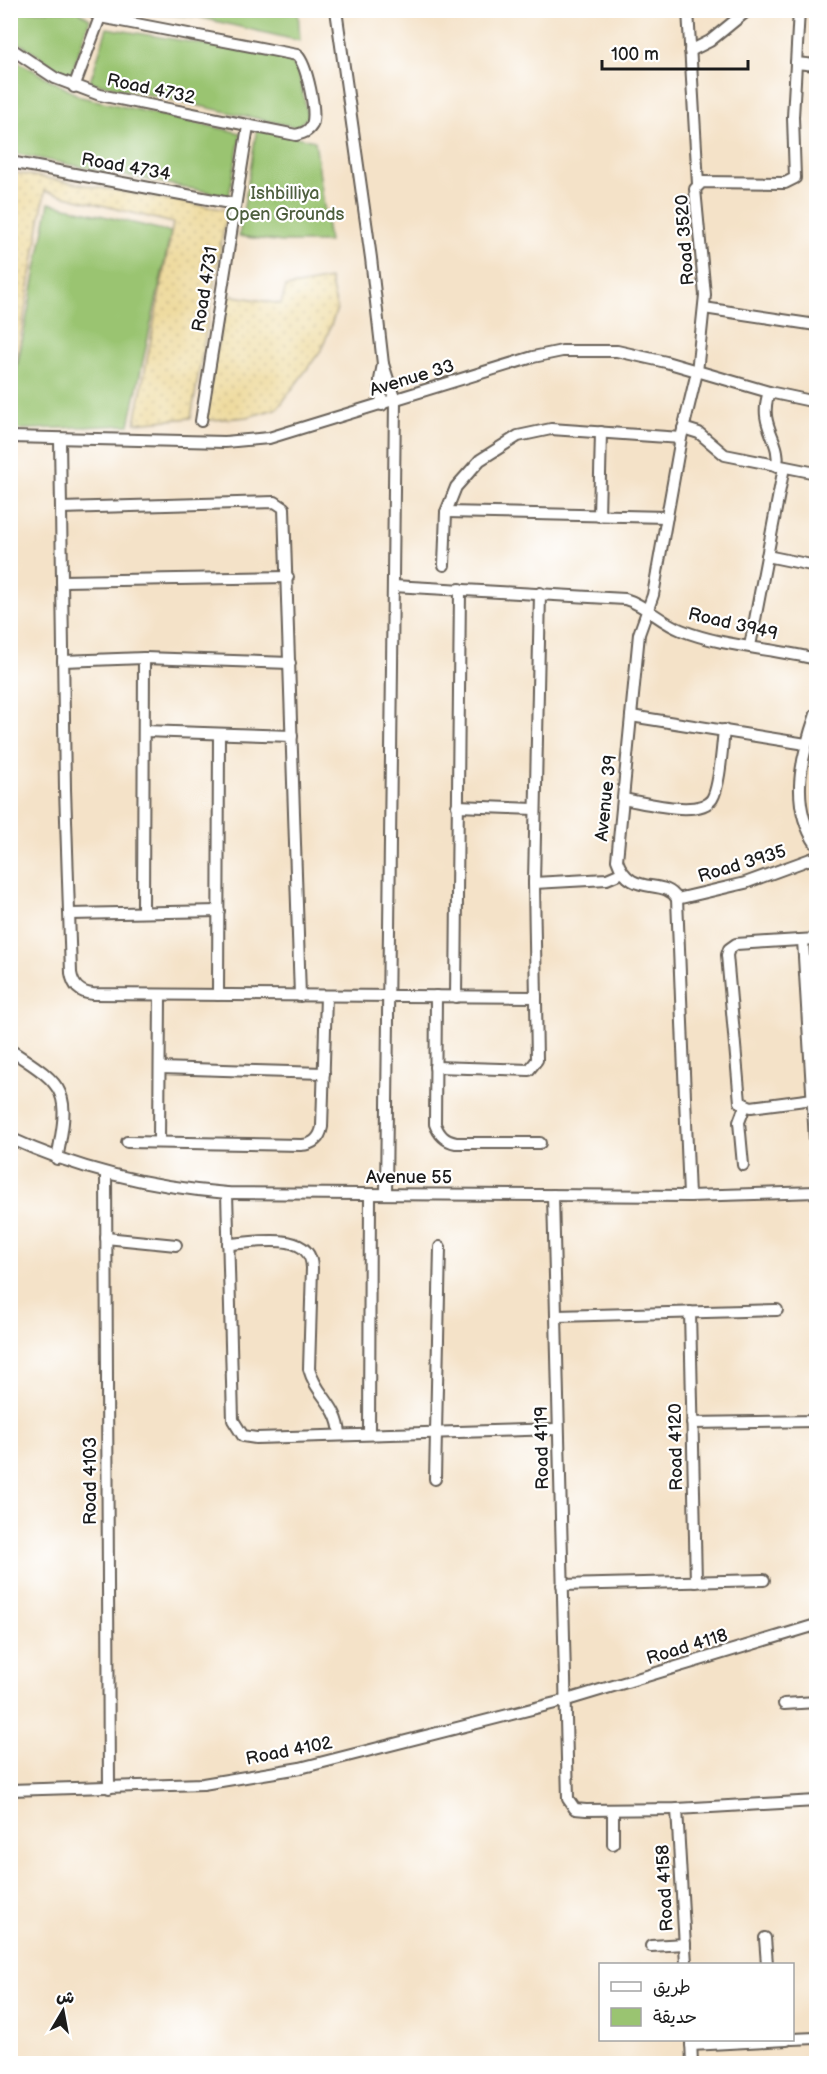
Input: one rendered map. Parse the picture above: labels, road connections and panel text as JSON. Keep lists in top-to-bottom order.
{
  "streets": {
    "street": [
      "Road 4732",
      "Road 4734",
      "Road 3520",
      "Road 4731",
      "Avenue 33",
      "Road 3949",
      "Avenue 39",
      "Road 3935",
      "Avenue 55",
      "Road 4120",
      "Road 4119",
      "Road 4103",
      "Road 4118",
      "Road 4102",
      "Road 4158"
    ]
  },
  "crossings": [
    ["Road 4732", "Road 4731"],
    ["Road 4734", "Road 4731"],
    ["Road 3520", "Avenue 33"],
    ["Road 3520", "Avenue 39"],
    ["Avenue 33", "Avenue 39"],
    ["Road 3949", "Avenue 39"],
    ["Avenue 55", "Road 4119"],
    ["Avenue 55", "Road 4103"],
    ["Road 4119", "Road 4118"],
    ["Road 4119", "Road 4102"],
    ["Road 4103", "Road 4102"],
    ["Road 4118", "Road 4102"]
  ],
  "parks": ["Ishbilliya Open Grounds"],
  "legend": ["طريق", "حديقة"],
  "scale_bar": "100 m",
  "north": "top"
}
